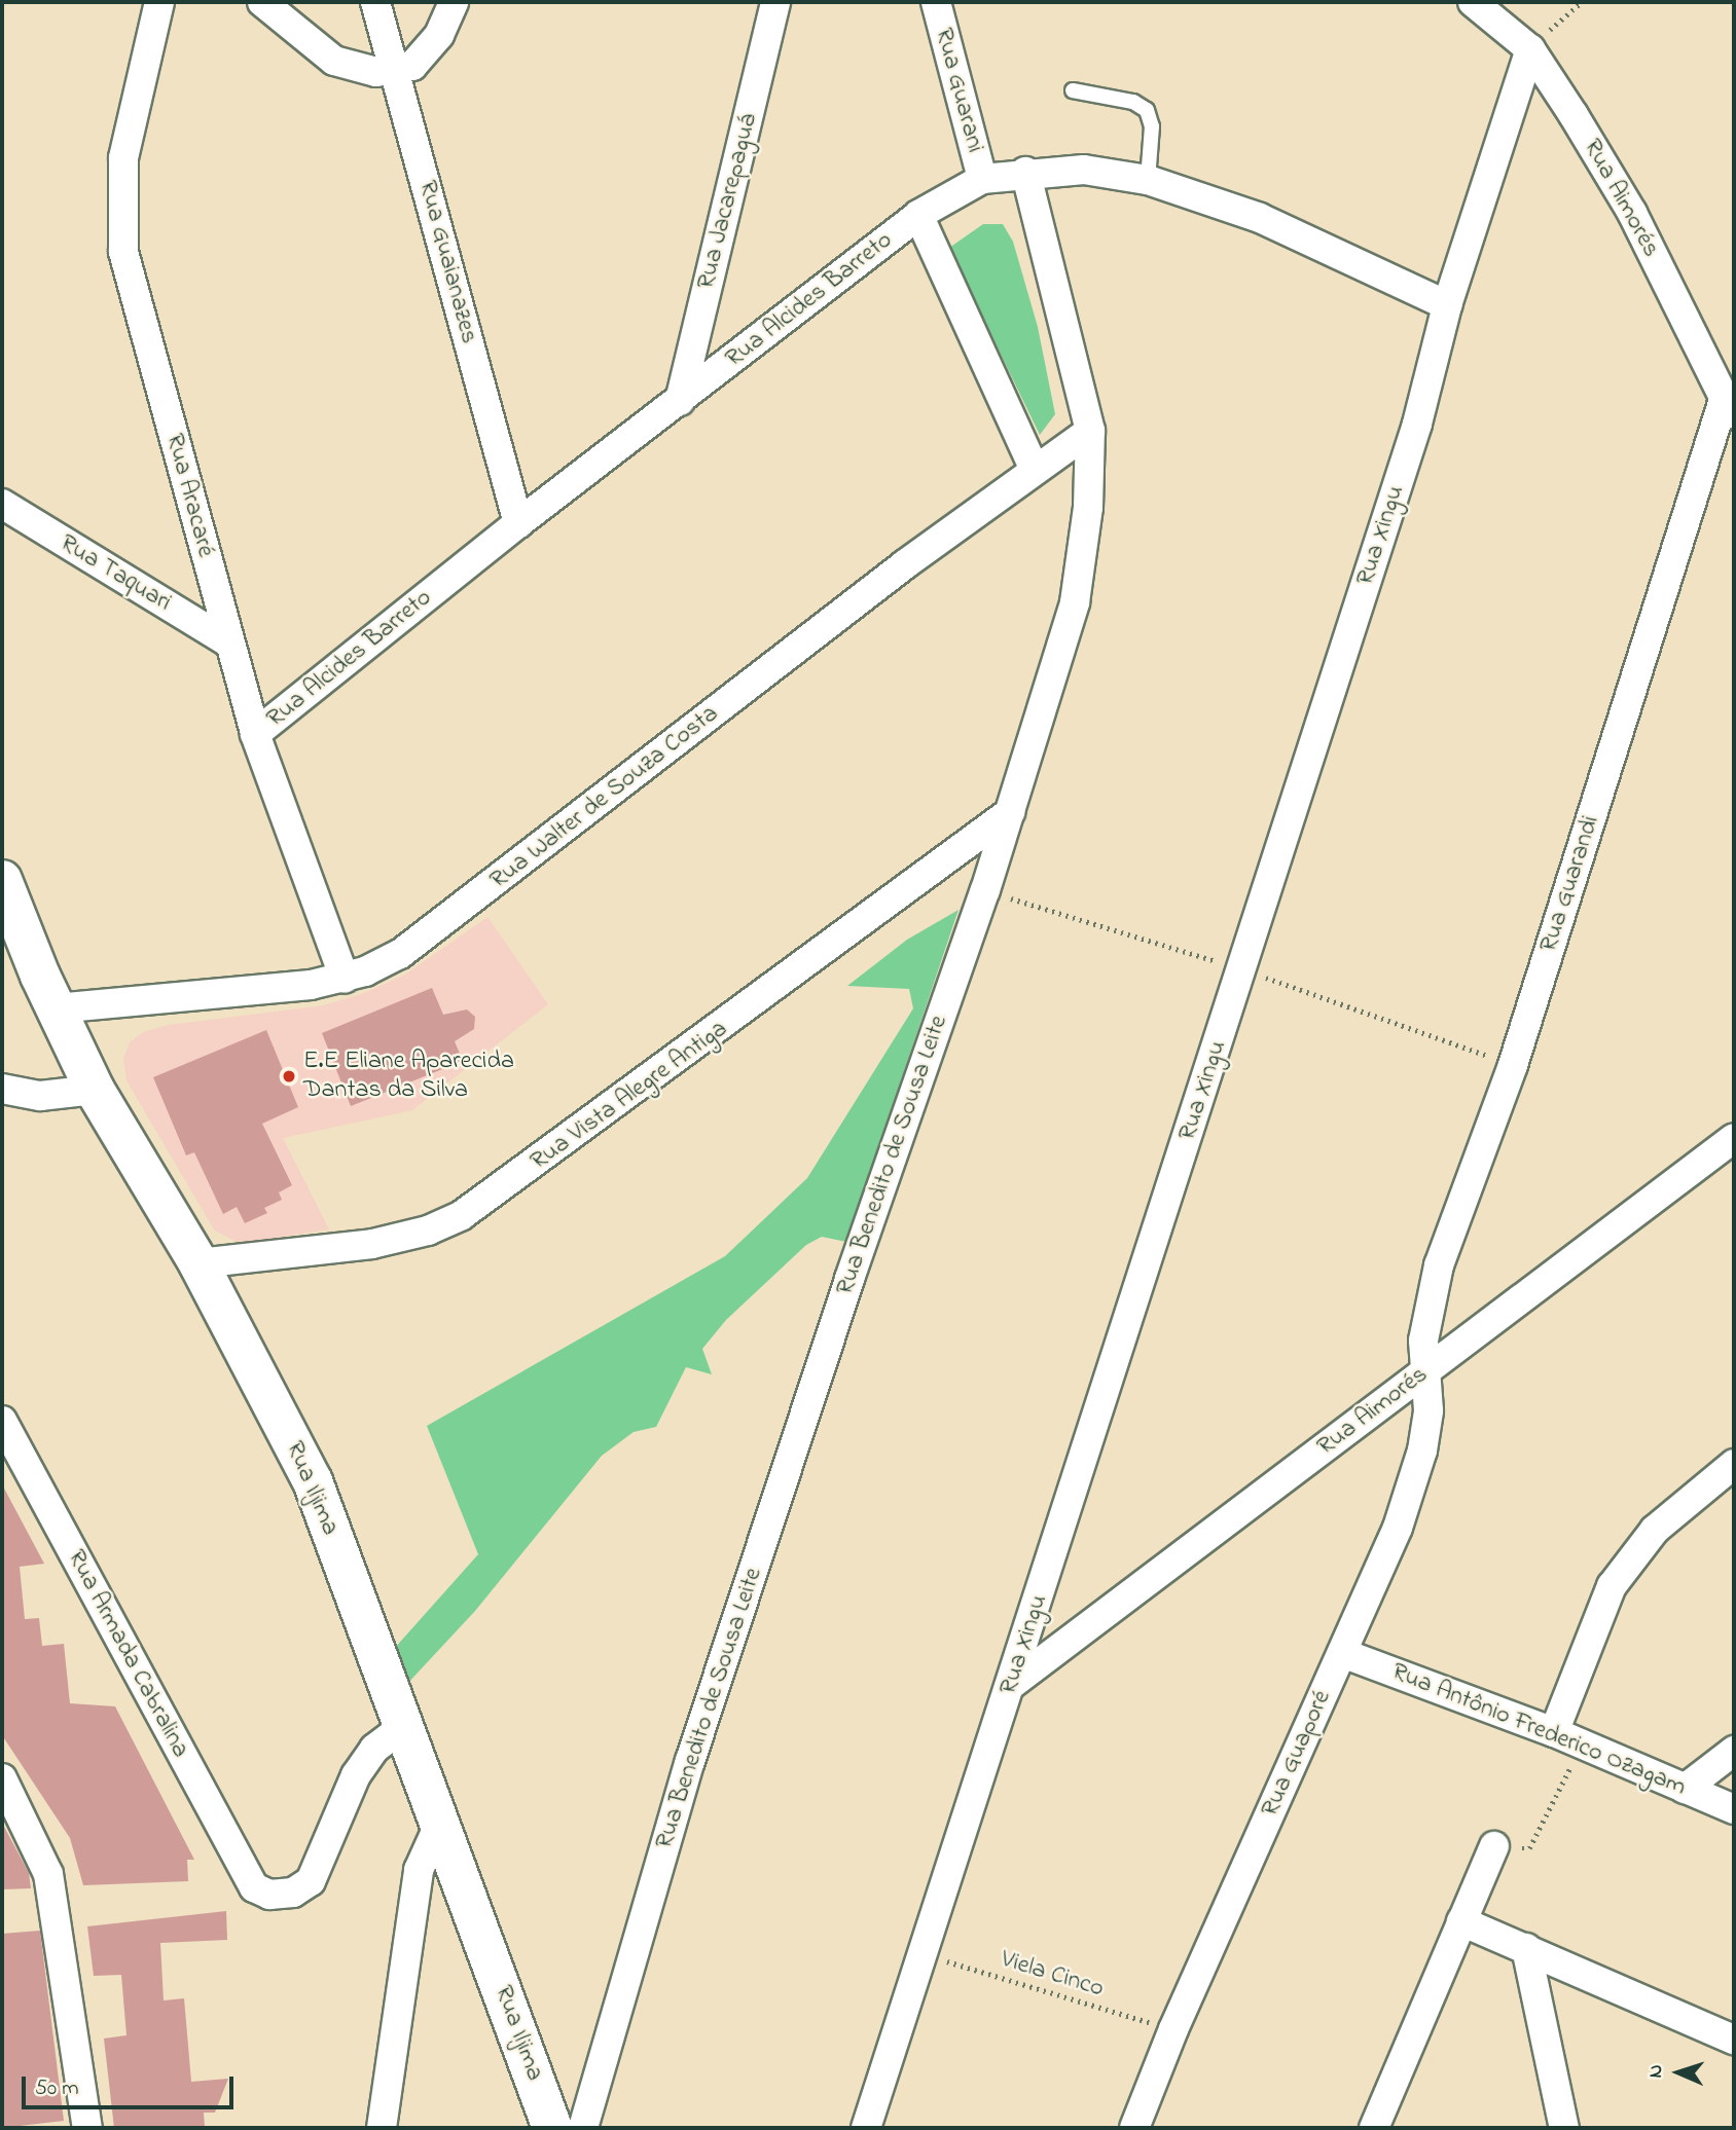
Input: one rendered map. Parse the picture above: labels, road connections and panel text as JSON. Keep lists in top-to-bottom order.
{
  "streets": {
    "main road": ["Rua Iljima"],
    "street": [
      "Rua Guarani",
      "Rua Aimorés",
      "Rua Jacarepaguá",
      "Rua Guaianazes",
      "Rua Alcides Barreto",
      "Rua Aracaré",
      "Rua Xingu",
      "Rua Taquari",
      "Rua Walter de Souza Costa",
      "Rua Guarandi",
      "Rua Vista Alegre Antiga",
      "Rua Benedito de Sousa Leite",
      "Rua Armada Cabralina",
      "Rua Antônio Frederico Ozagam",
      "Rua Guaporé"
    ],
    "path": ["Viela Cinco"]
  },
  "crossings": [
    ["Rua Guarani", "Rua Alcides Barreto"],
    ["Rua Aimorés", "Rua Xingu"],
    ["Rua Aimorés", "Rua Guarandi"],
    ["Rua Aimorés", "Rua Guaporé"],
    ["Rua Jacarepaguá", "Rua Alcides Barreto"],
    ["Rua Guaianazes", "Rua Alcides Barreto"],
    ["Rua Alcides Barreto", "Rua Aracaré"],
    ["Rua Alcides Barreto", "Rua Xingu"],
    ["Rua Alcides Barreto", "Rua Benedito de Sousa Leite"],
    ["Rua Aracaré", "Rua Taquari"],
    ["Rua Aracaré", "Rua Walter de Souza Costa"],
    ["Rua Xingu", "Viela Cinco"],
    ["Rua Walter de Souza Costa", "Rua Benedito de Sousa Leite"],
    ["Rua Walter de Souza Costa", "Rua Iljima"],
    ["Rua Guarandi", "Rua Guaporé"],
    ["Rua Vista Alegre Antiga", "Rua Benedito de Sousa Leite"],
    ["Rua Vista Alegre Antiga", "Rua Iljima"],
    ["Rua Iljima", "Rua Armada Cabralina"],
    ["Rua Antônio Frederico Ozagam", "Rua Guaporé"],
    ["Rua Guaporé", "Viela Cinco"]
  ],
  "places": ["E.E Eliane Aparecida Dantas da Silva"],
  "scale_bar": "50 m",
  "north": "left"
}
